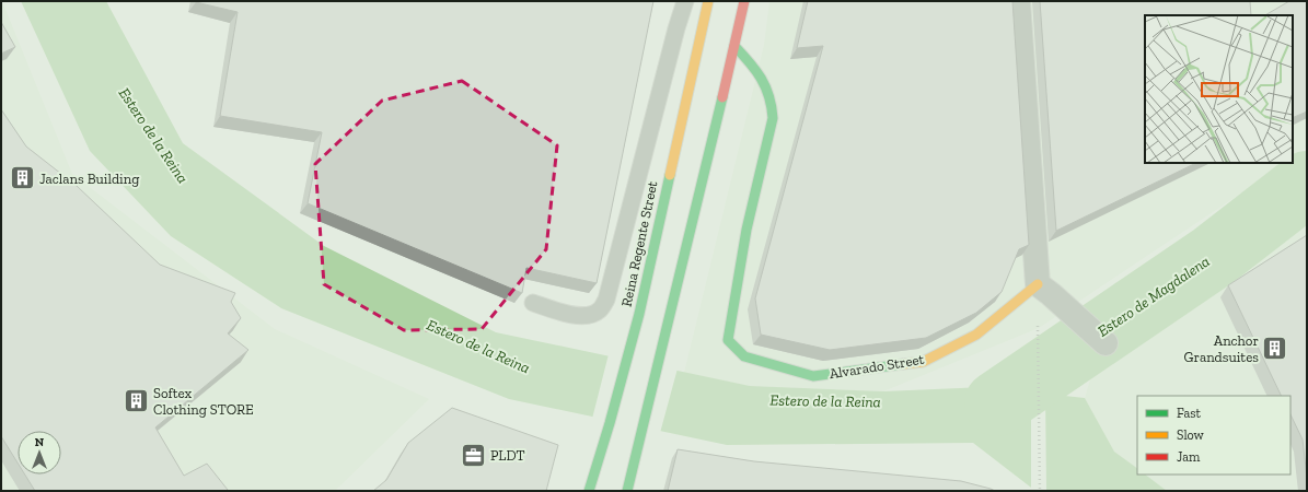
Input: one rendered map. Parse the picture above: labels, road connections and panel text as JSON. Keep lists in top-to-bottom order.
{
  "streets": {
    "main road": ["Reina Regente Street", "Alvarado Street"]
  },
  "water": ["Estero de la Reina", "Estero de Magdalena"],
  "places": {
    "building": ["Jaclans Building", "Anchor Grandsuites", "Softex Clothing STORE"],
    "office": ["PLDT"]
  },
  "legend": ["Fast", "Slow", "Jam"],
  "north": "top"
}
